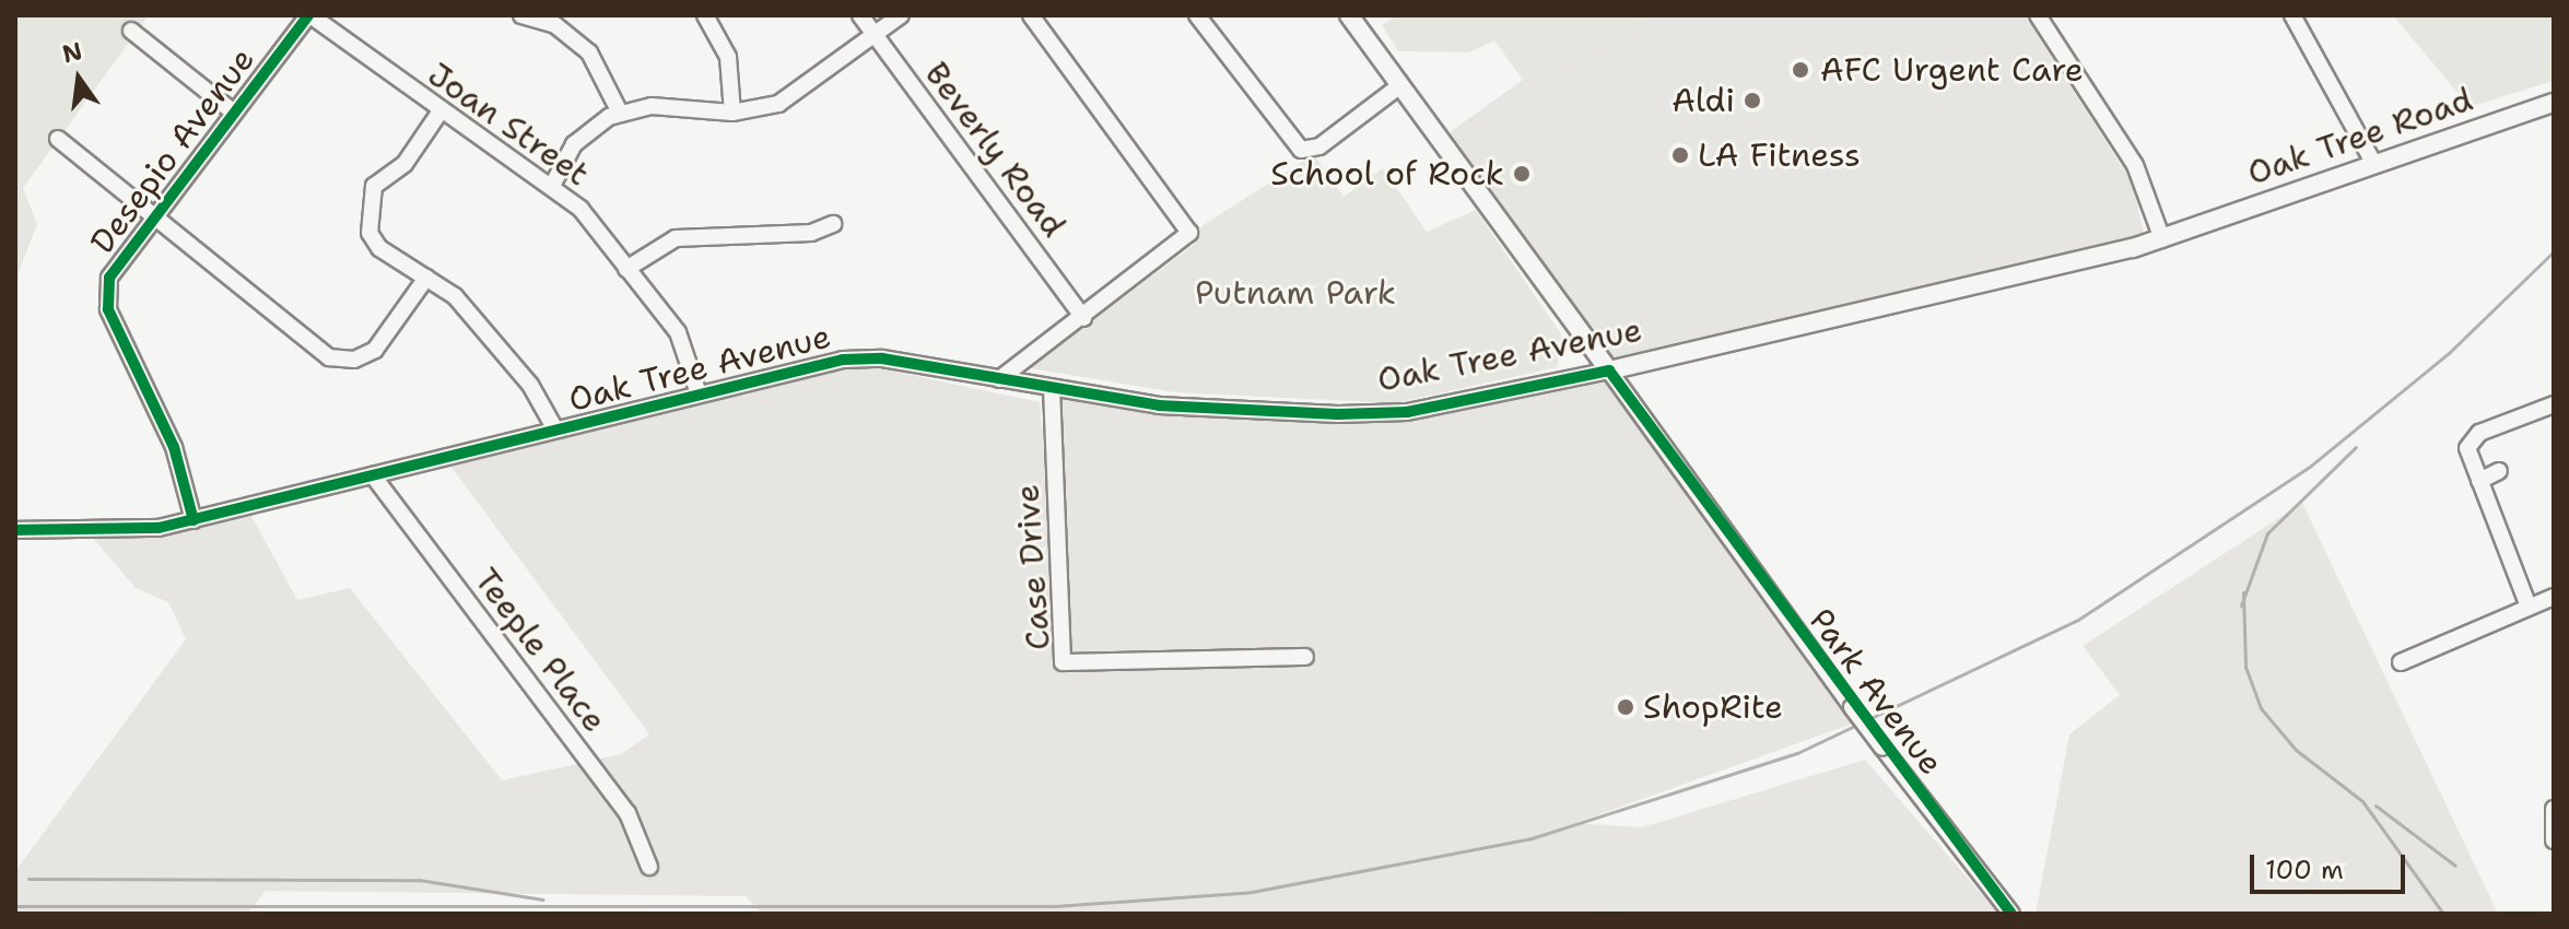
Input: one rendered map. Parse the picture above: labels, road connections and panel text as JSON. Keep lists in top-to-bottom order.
{
  "streets": {
    "main road": ["Oak Tree Road", "Oak Tree Avenue", "Park Avenue"],
    "street": [
      "Joan Street",
      "Beverly Road",
      "Desepio Avenue",
      "Case Drive",
      "Teeple Place"
    ]
  },
  "crossings": [
    ["Joan Street", "Desepio Avenue"],
    ["Joan Street", "Oak Tree Avenue"],
    ["Oak Tree Road", "Oak Tree Avenue"],
    ["Desepio Avenue", "Oak Tree Avenue"],
    ["Oak Tree Avenue", "Case Drive"],
    ["Oak Tree Avenue", "Teeple Place"],
    ["Oak Tree Avenue", "Park Avenue"]
  ],
  "parks": ["Putnam Park"],
  "places": [
    "AFC Urgent Care",
    "Aldi",
    "LA Fitness",
    "School of Rock",
    "ShopRite"
  ],
  "scale_bar": "100 m",
  "north": "top"
}
